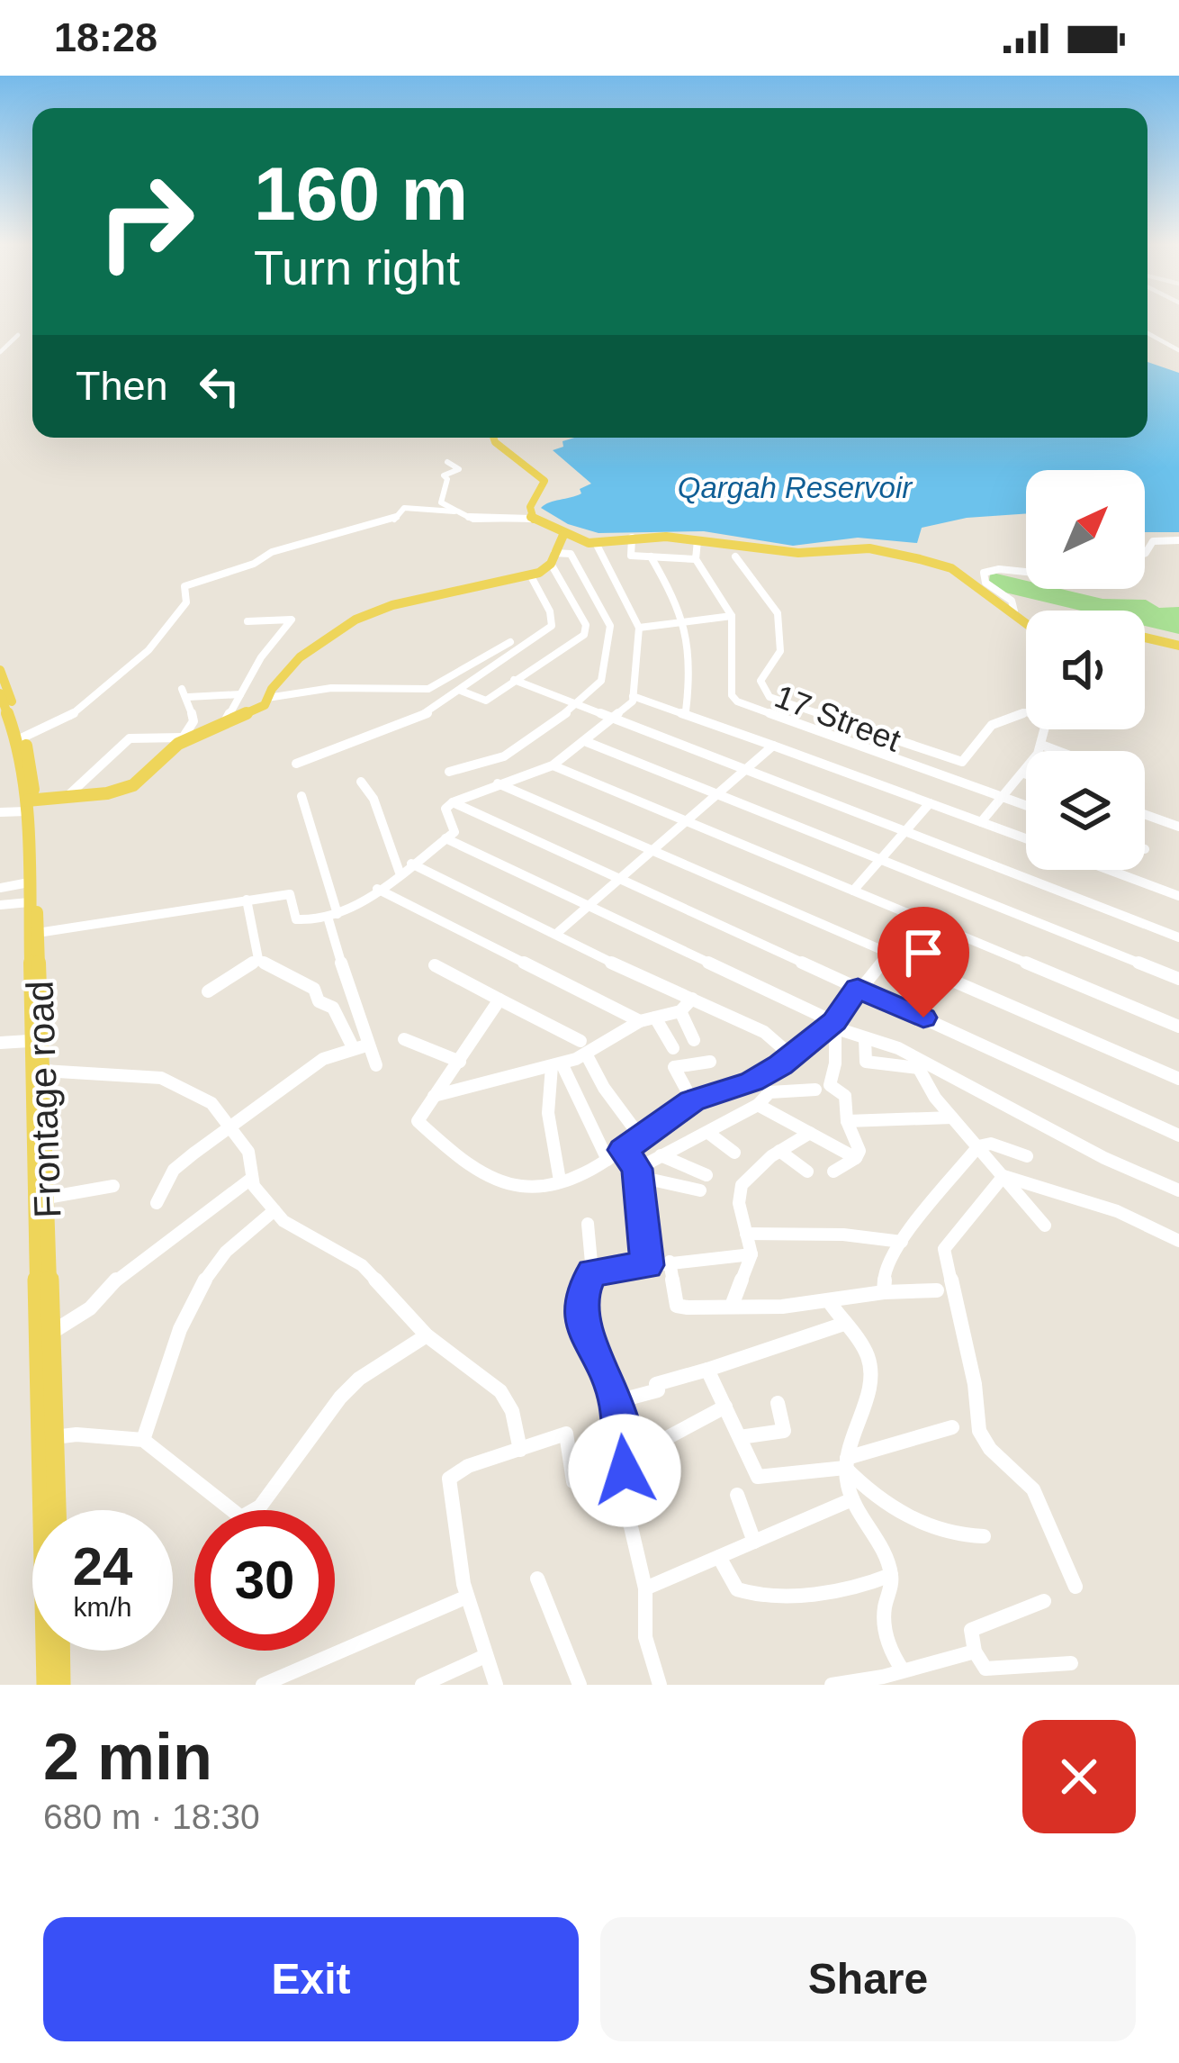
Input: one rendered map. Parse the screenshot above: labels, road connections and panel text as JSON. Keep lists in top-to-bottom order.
{
  "streets": {
    "main road": ["Frontage road"],
    "street": ["17 Street"]
  },
  "water": ["Qargah Reservoir"],
  "north": "top right",
  "page": {
    "status": "18:28",
    "turn": ["160 m", "Turn right"],
    "then": "Then",
    "speed": "24 km/h",
    "limit": "30",
    "heading": ["2 min", "680 m · 18:30"],
    "buttons": ["Exit", "Share"]
  }
}
